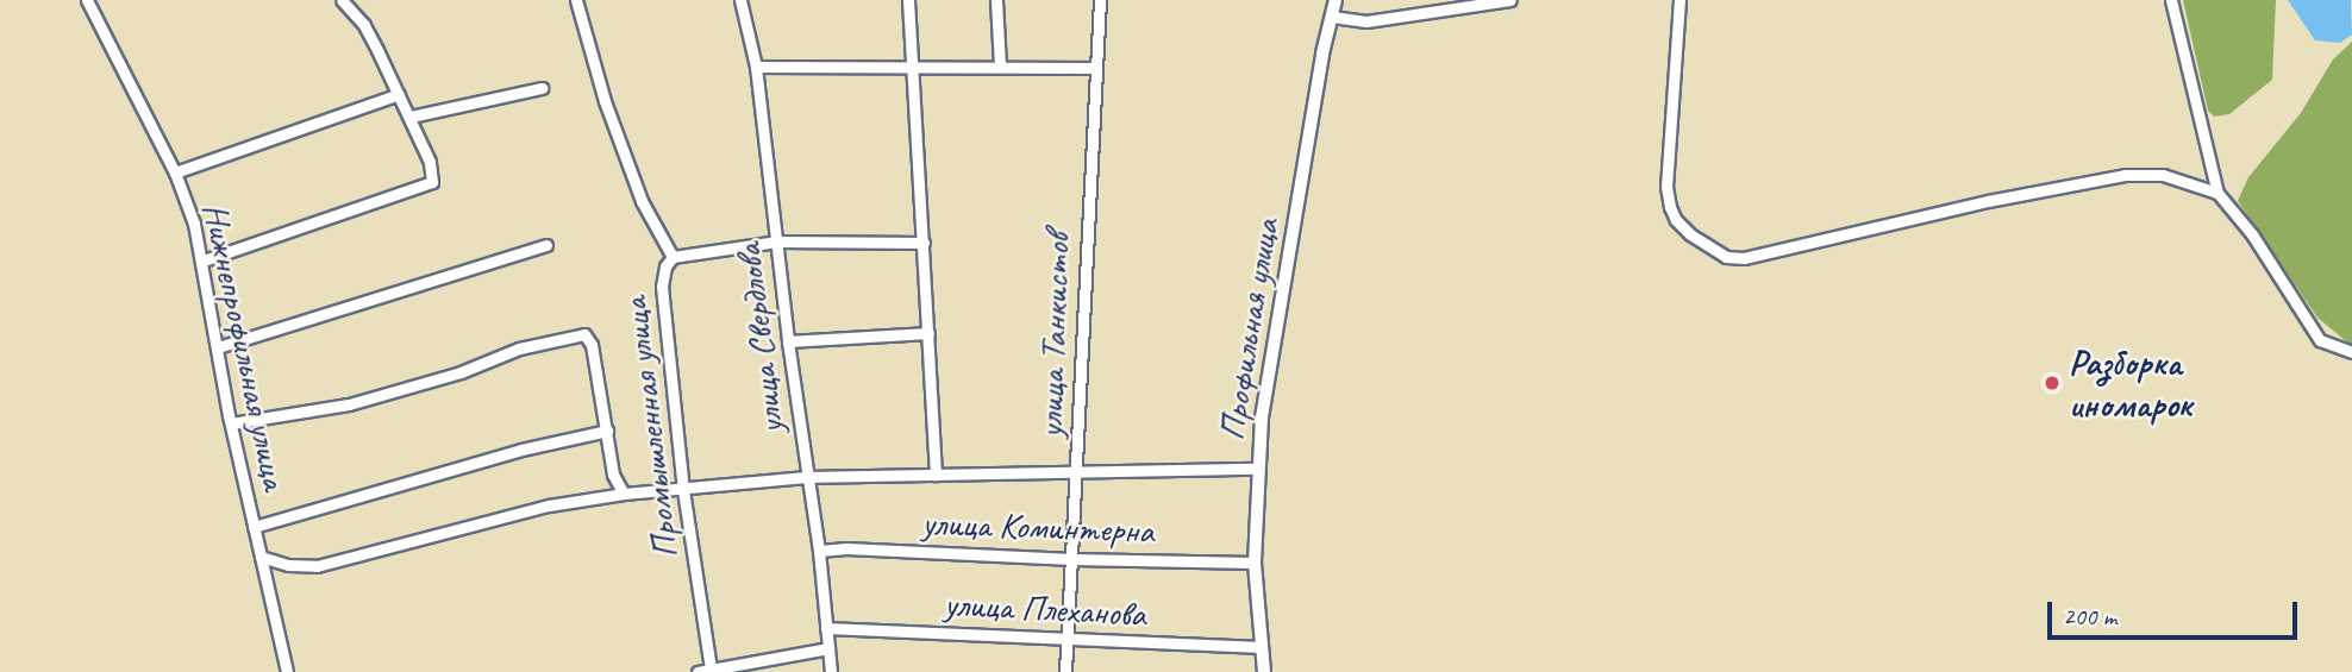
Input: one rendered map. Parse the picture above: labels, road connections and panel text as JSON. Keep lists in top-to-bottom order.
{
  "streets": {
    "main road": ["Профильная улица"],
    "street": [
      "улица Танкистов",
      "улица Свердлова",
      "Нижнепрофильная улица",
      "Промышленная улица",
      "улица Коминтерна",
      "улица Плеханова"
    ]
  },
  "crossings": [
    ["Профильная улица", "улица Коминтерна"],
    ["Профильная улица", "улица Плеханова"],
    ["улица Танкистов", "улица Коминтерна"],
    ["улица Танкистов", "улица Плеханова"],
    ["улица Свердлова", "улица Коминтерна"],
    ["улица Свердлова", "улица Плеханова"]
  ],
  "places": ["Разборка иномарок"],
  "scale_bar": "200 m"
}
